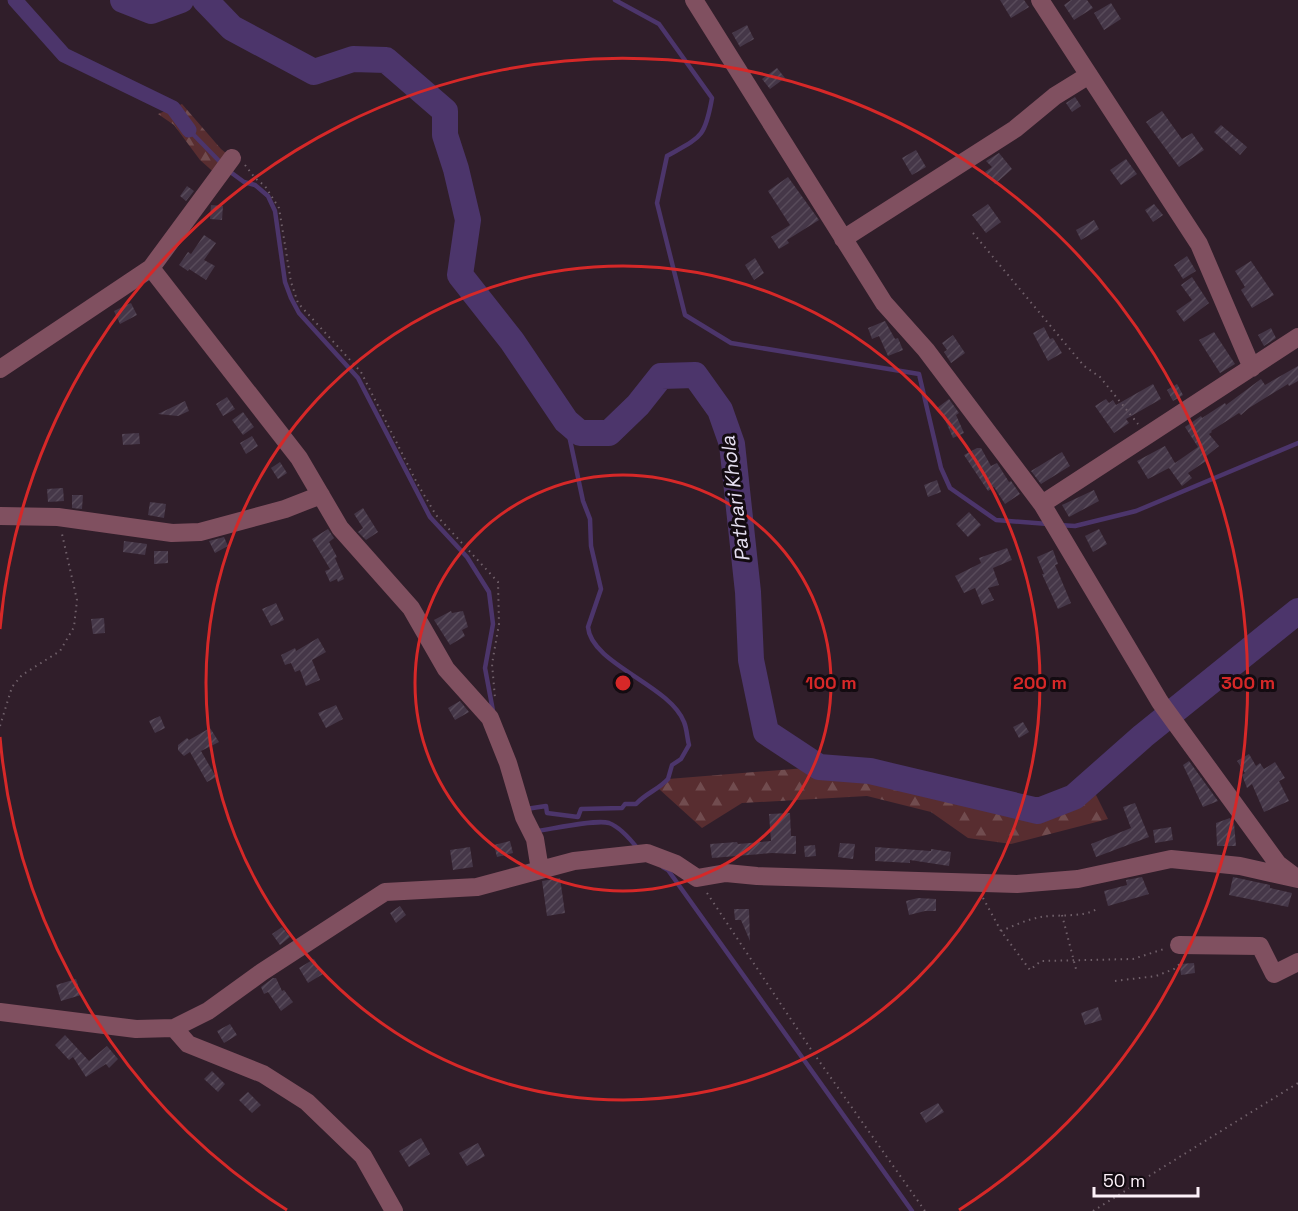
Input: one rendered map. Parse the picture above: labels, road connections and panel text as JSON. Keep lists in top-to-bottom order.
{
  "water": ["Pathari Khola"],
  "scale_bar": "50 m",
  "rings": ["100 m", "200 m", "300 m"]
}
